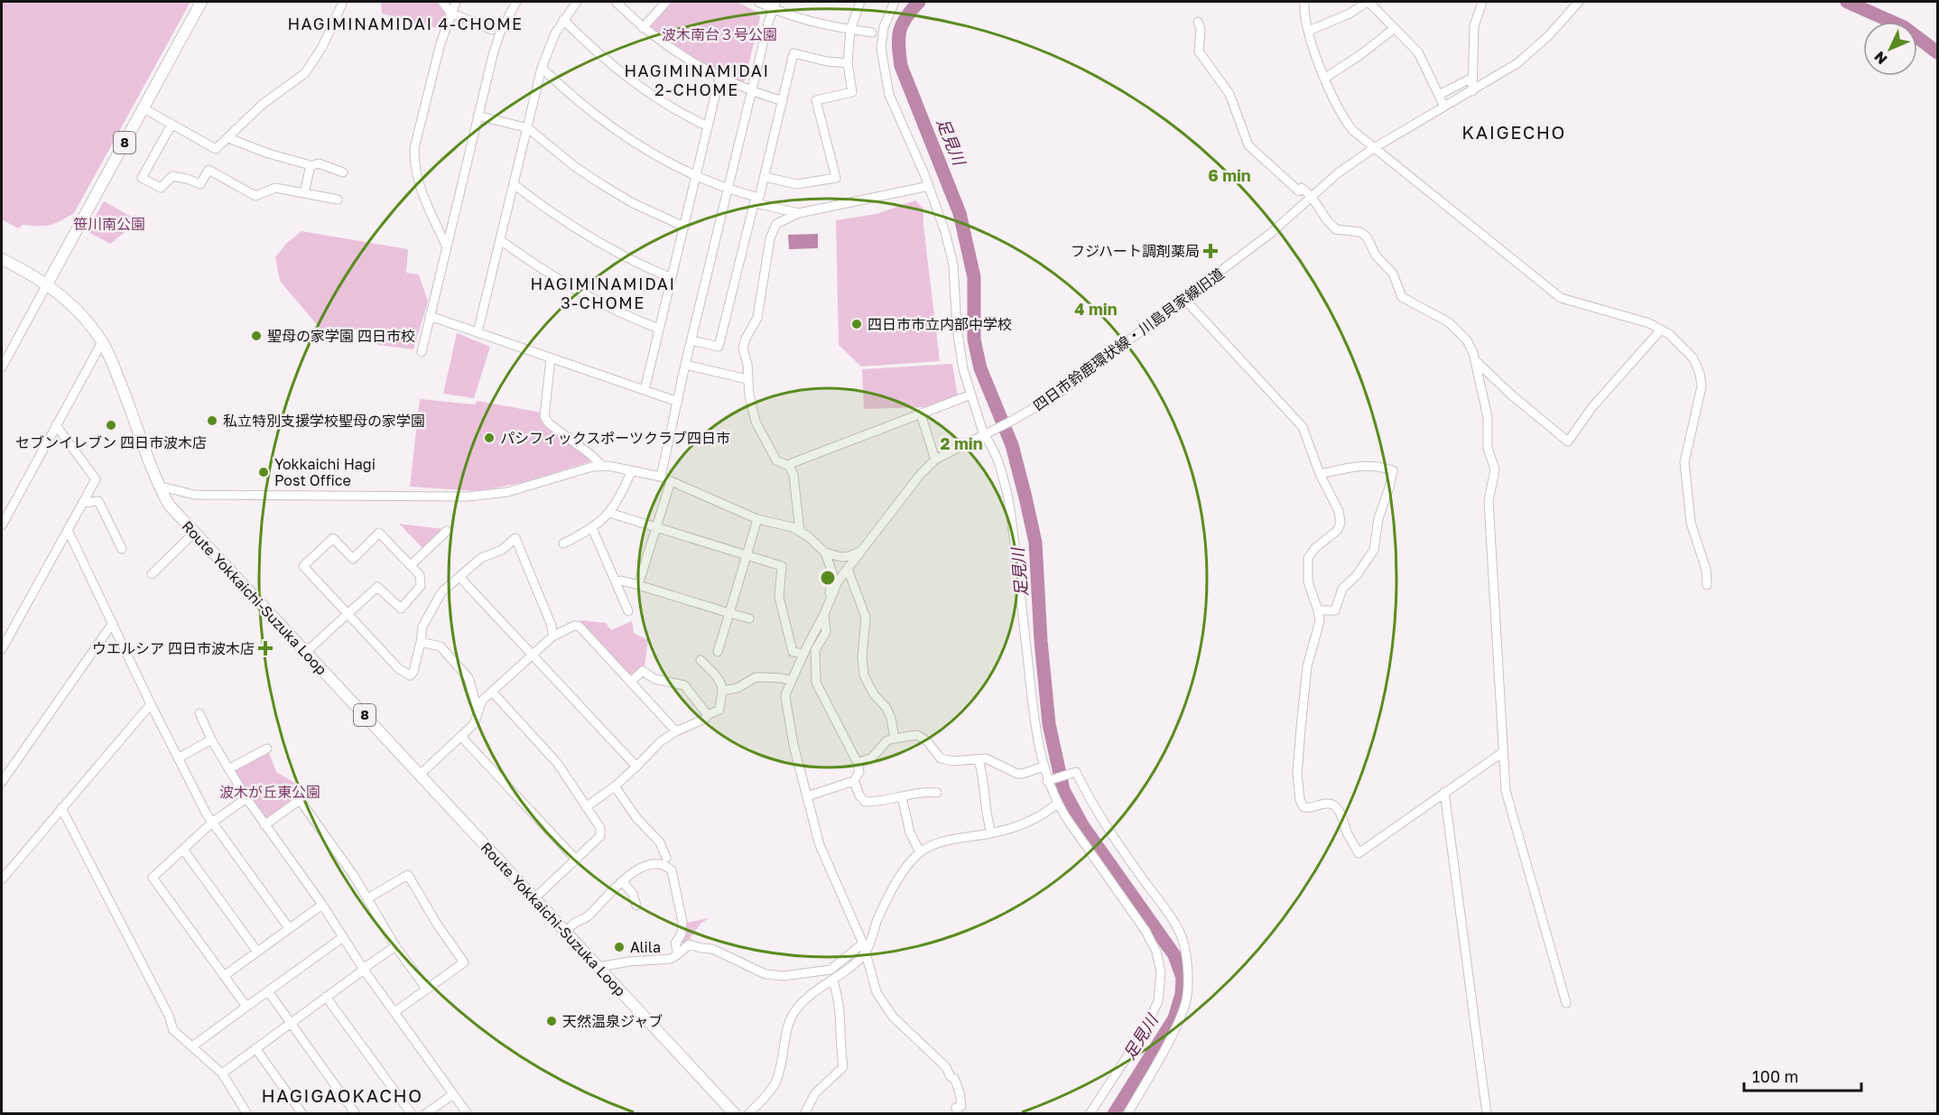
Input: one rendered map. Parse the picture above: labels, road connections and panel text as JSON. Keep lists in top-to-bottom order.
{
  "streets": {
    "main road": ["8", "Route Yokkaichi-Suzuka Loop"],
    "street": ["四日市鈴鹿環状線・川島貝家線旧道"]
  },
  "crossings": [
    ["8", "Route Yokkaichi-Suzuka Loop"]
  ],
  "districts": [
    "HAGIMINAMIDAI 4-CHOME",
    "HAGIMINAMIDAI 2-CHOME",
    "KAIGECHO",
    "HAGIMINAMIDAI 3-CHOME",
    "HAGIGAOKACHO"
  ],
  "water": ["足見川"],
  "parks": ["波木南台３号公園", "笹川南公園", "波木が丘東公園"],
  "places": {
    "health": ["フジハート調剤薬局", "ウエルシア 四日市波木店"],
    "other": [
      "四日市市立内部中学校",
      "聖母の家学園 四日市校",
      "私立特別支援学校聖母の家学園",
      "セブンイレブン 四日市波木店",
      "パシフィックスポーツクラブ四日市",
      "Yokkaichi Hagi Post Office",
      "Alila",
      "天然温泉ジャブ"
    ]
  },
  "scale_bar": "100 m",
  "north": "bottom left",
  "rings": ["6 min", "4 min", "2 min"]
}
